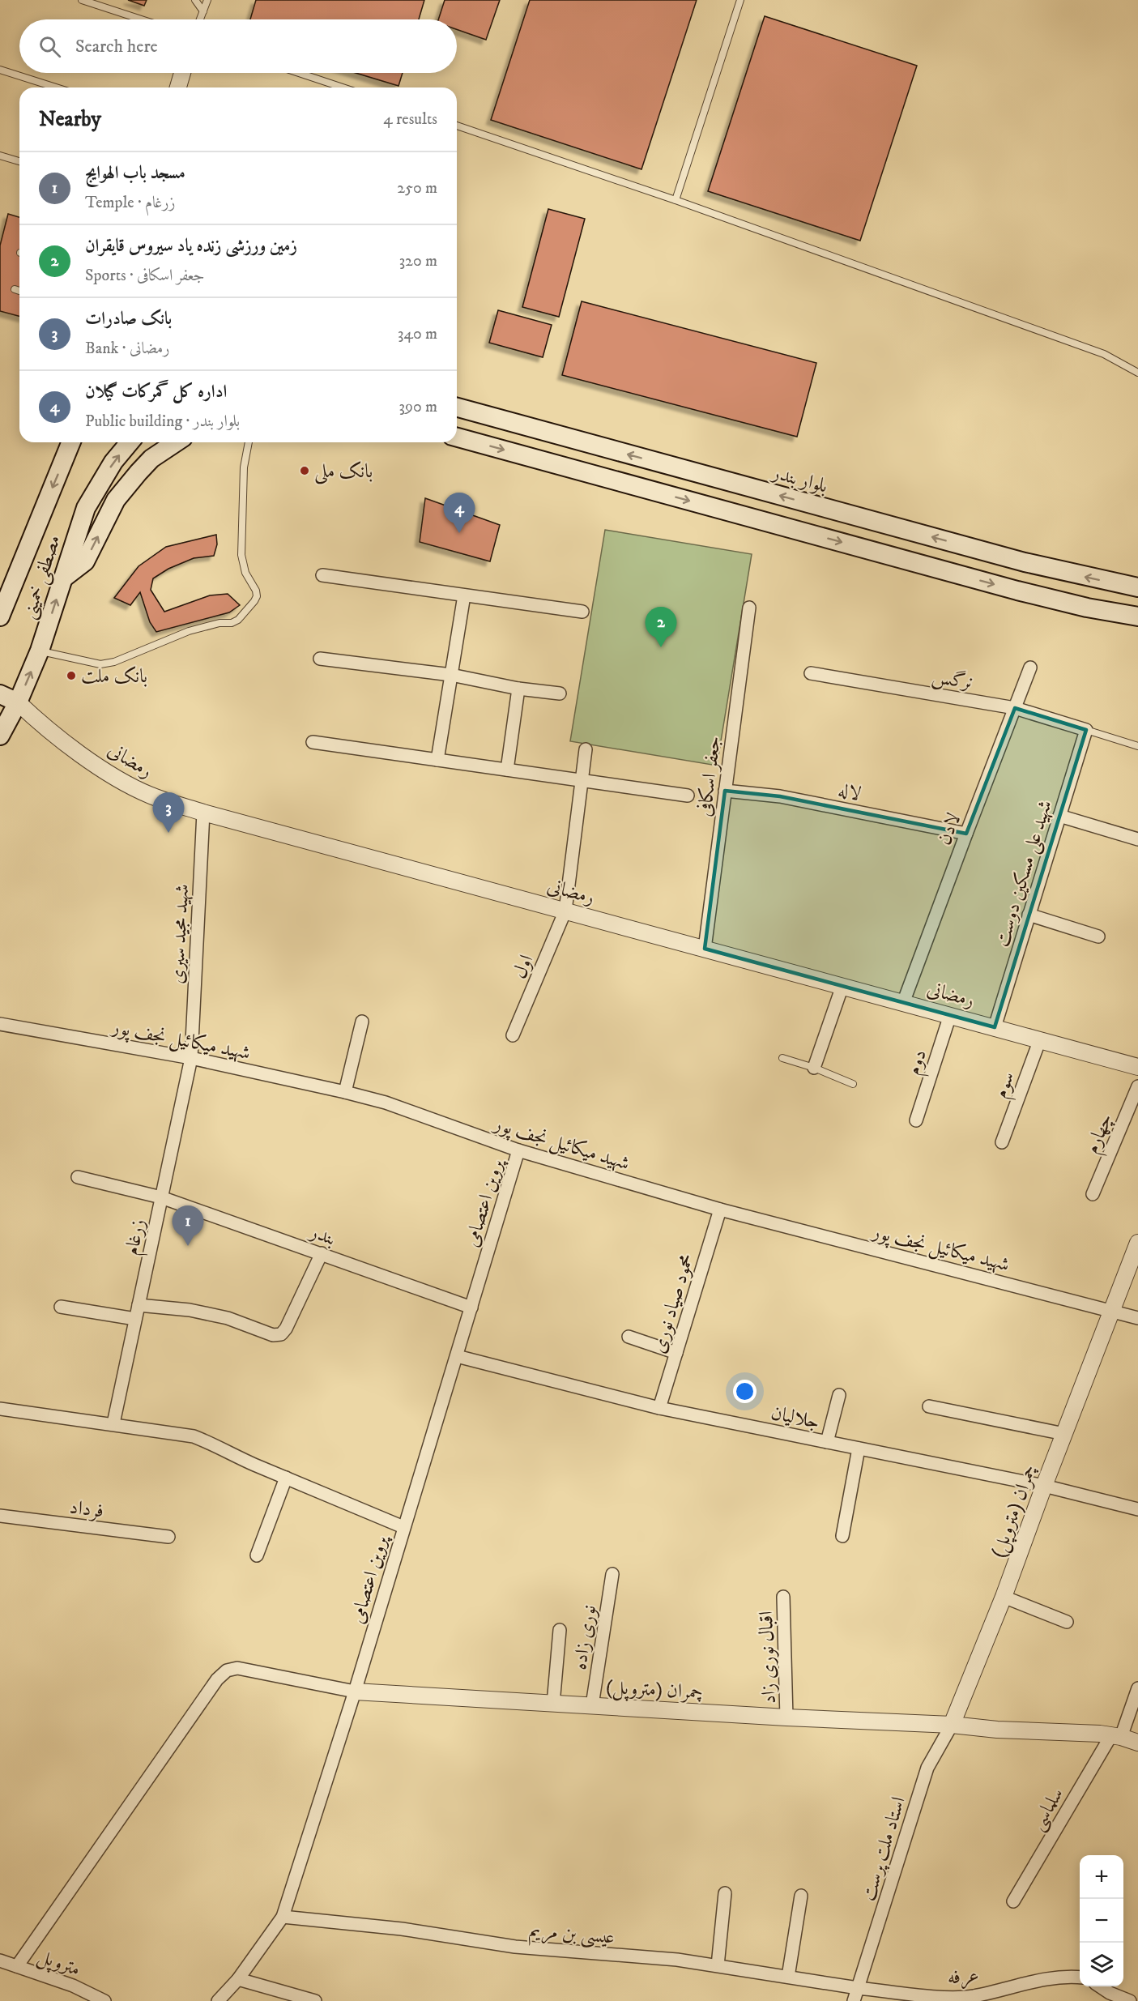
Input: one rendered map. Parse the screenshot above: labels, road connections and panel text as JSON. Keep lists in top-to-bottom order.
{
  "streets": {
    "main road": ["بلوار بندر", "مصطفی خمینی"],
    "street": [
      "نرگس",
      "رمضانی",
      "جعفر اسکافی",
      "لاله",
      "لادن",
      "شهید علی مسکین دوست",
      "شهید مجید سیری",
      "اول",
      "شهید میکائیل نجف پور",
      "دوم",
      "سوم",
      "چهارم",
      "پروین اعتصامی",
      "بندر",
      "زرغام",
      "محمود صیاد نوری",
      "جلالیان",
      "فرداد",
      "چمران (متروپل)",
      "نوری زاده",
      "اقبال نوری زاد",
      "سلماسی",
      "استاد ملت پرست",
      "عیسی بن مریم",
      "متروپل",
      "عرفه"
    ]
  },
  "crossings": [
    ["مصطفی خمینی", "رمضانی"],
    ["نرگس", "لادن"],
    ["نرگس", "شهید علی مسکین دوست"],
    ["رمضانی", "جعفر اسکافی"],
    ["رمضانی", "لادن"],
    ["رمضانی", "شهید علی مسکین دوست"],
    ["رمضانی", "شهید مجید سیری"],
    ["رمضانی", "اول"],
    ["رمضانی", "دوم"],
    ["رمضانی", "سوم"],
    ["جعفر اسکافی", "لاله"],
    ["لاله", "لادن"],
    ["شهید مجید سیری", "شهید میکائیل نجف پور"],
    ["شهید مجید سیری", "زرغام"],
    ["شهید میکائیل نجف پور", "پروین اعتصامی"],
    ["شهید میکائیل نجف پور", "زرغام"],
    ["شهید میکائیل نجف پور", "محمود صیاد نوری"],
    ["شهید میکائیل نجف پور", "چمران (متروپل)"],
    ["پروین اعتصامی", "بندر"],
    ["پروین اعتصامی", "جلالیان"],
    ["پروین اعتصامی", "چمران (متروپل)"],
    ["پروین اعتصامی", "عیسی بن مریم"],
    ["بندر", "زرغام"],
    ["محمود صیاد نوری", "جلالیان"],
    ["جلالیان", "چمران (متروپل)"],
    ["چمران (متروپل)", "نوری زاده"],
    ["چمران (متروپل)", "اقبال نوری زاد"],
    ["چمران (متروپل)", "سلماسی"],
    ["چمران (متروپل)", "استاد ملت پرست"],
    ["استاد ملت پرست", "عیسی بن مریم"],
    ["استاد ملت پرست", "عرفه"],
    ["عیسی بن مریم", "عرفه"]
  ],
  "places": ["بانک ملی", "بانک ملت"],
  "page": {
    "search": "Search here",
    "heading": ["Nearby", "4 results"],
    "list": [
      {
        "mark": "1",
        "name": "مسجد باب الهوایج",
        "note": "Temple · زرغام",
        "value": "250 m"
      },
      {
        "mark": "2",
        "name": "زمین ورزشی زنده یاد سیروس قایقران",
        "note": "Sports · جعفر اسکافی",
        "value": "320 m"
      },
      {
        "mark": "3",
        "name": "بانک صادرات",
        "note": "Bank · رمضانی",
        "value": "340 m"
      },
      {
        "mark": "4",
        "name": "اداره کل گمرکات گیلان",
        "note": "Public building · بلوار بندر",
        "value": "390 m"
      }
    ],
    "pins": [
      "4",
      "2",
      "3",
      "1"
    ],
    "map_buttons": ["+", "−"]
  }
}
